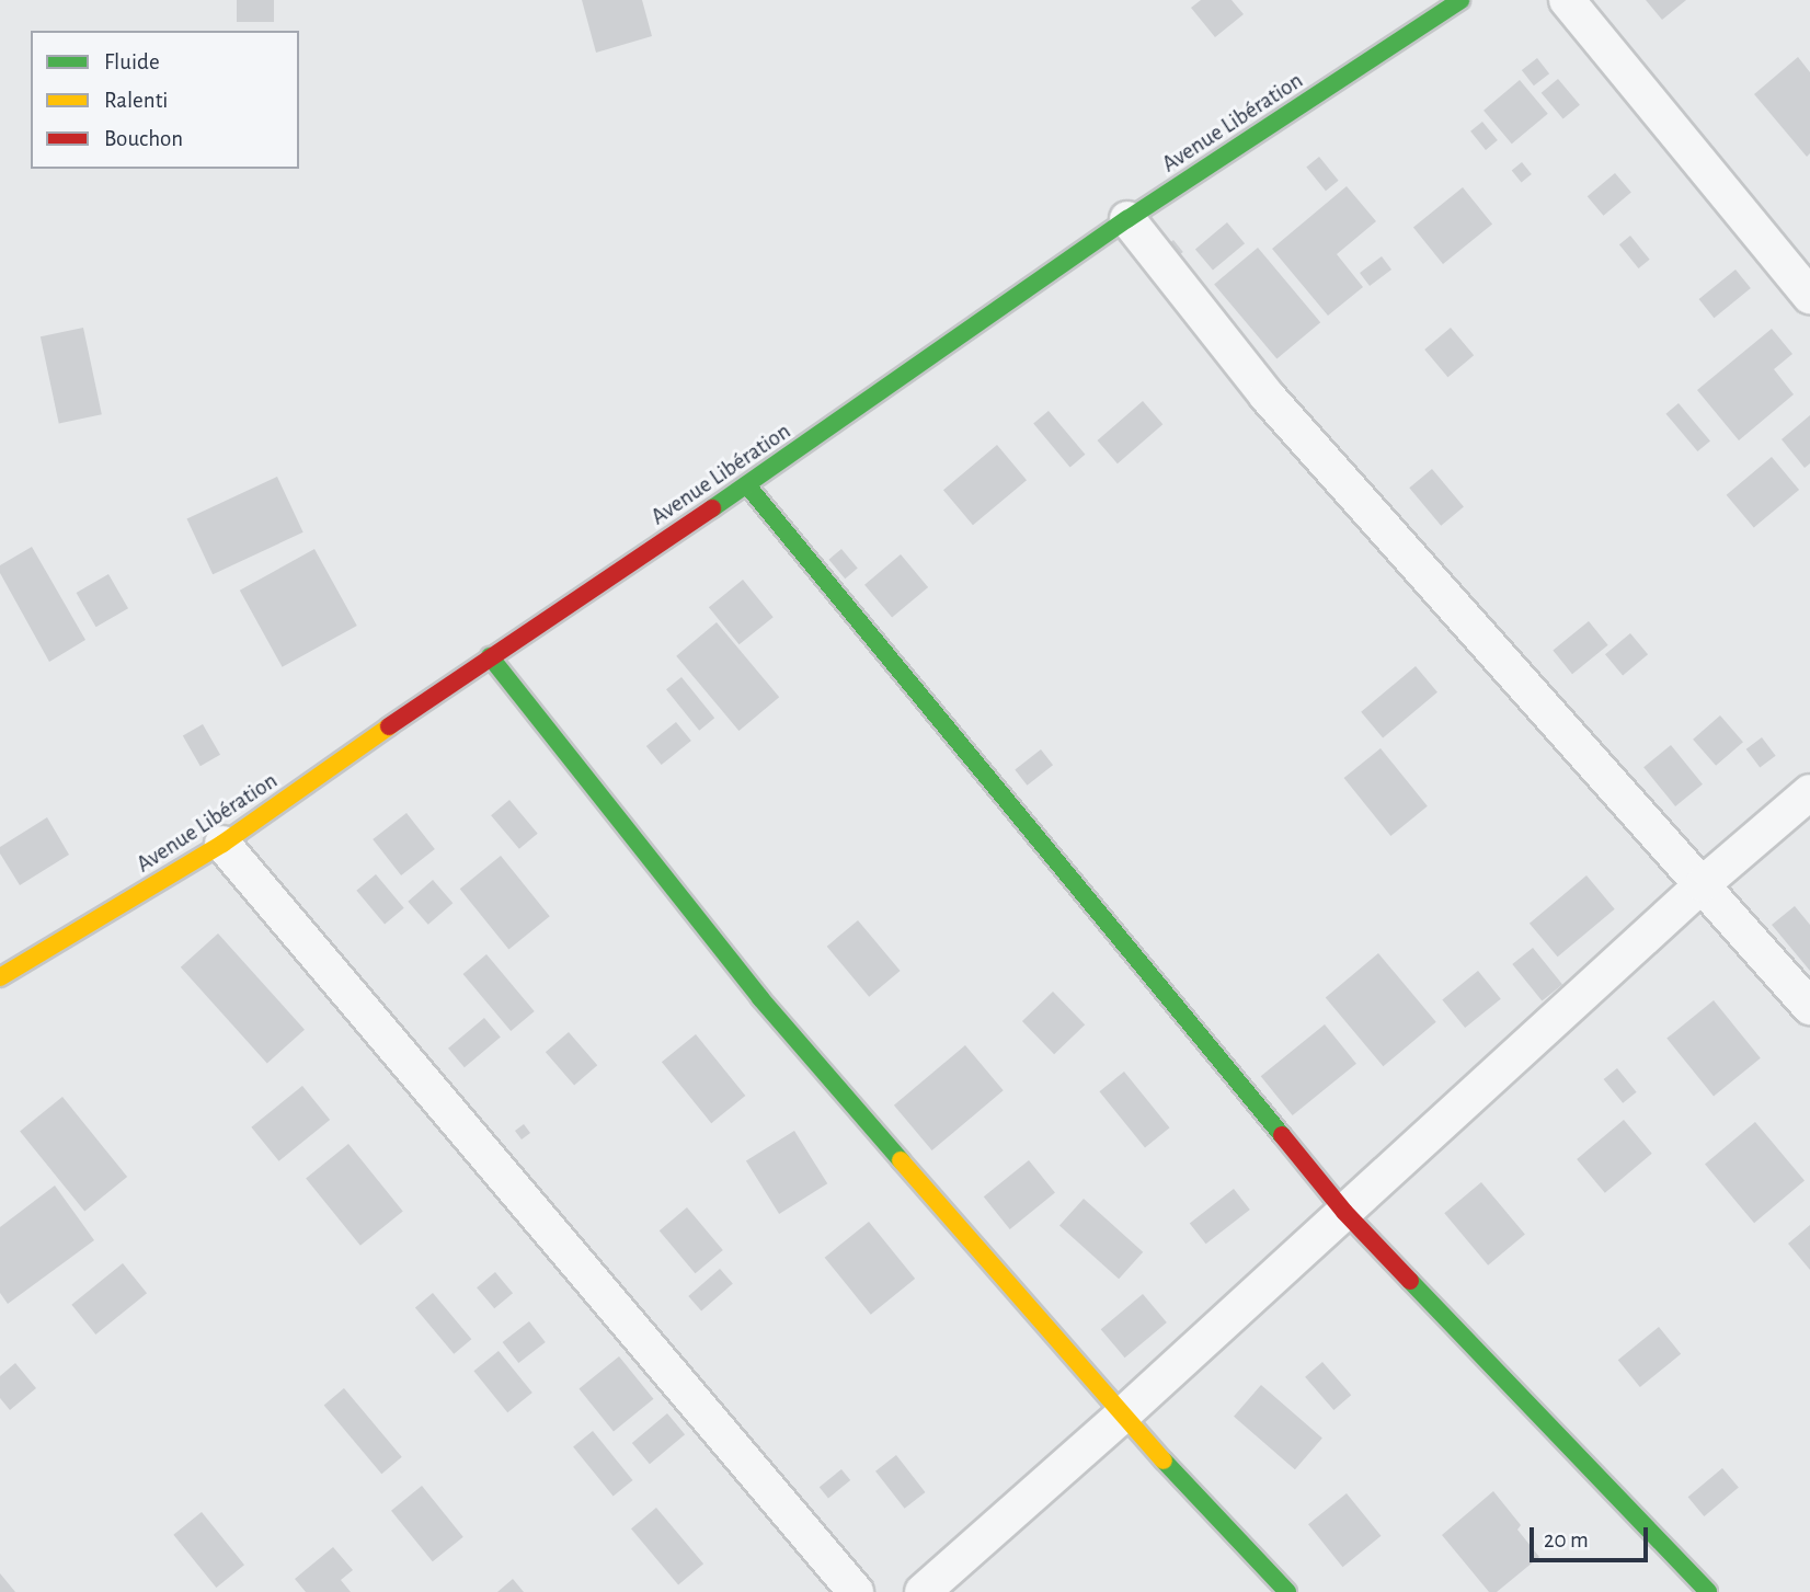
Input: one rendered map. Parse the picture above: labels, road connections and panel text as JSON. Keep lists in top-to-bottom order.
{
  "streets": {
    "street": ["Avenue Libération"]
  },
  "legend": ["Fluide", "Ralenti", "Bouchon"],
  "scale_bar": "20 m"
}
